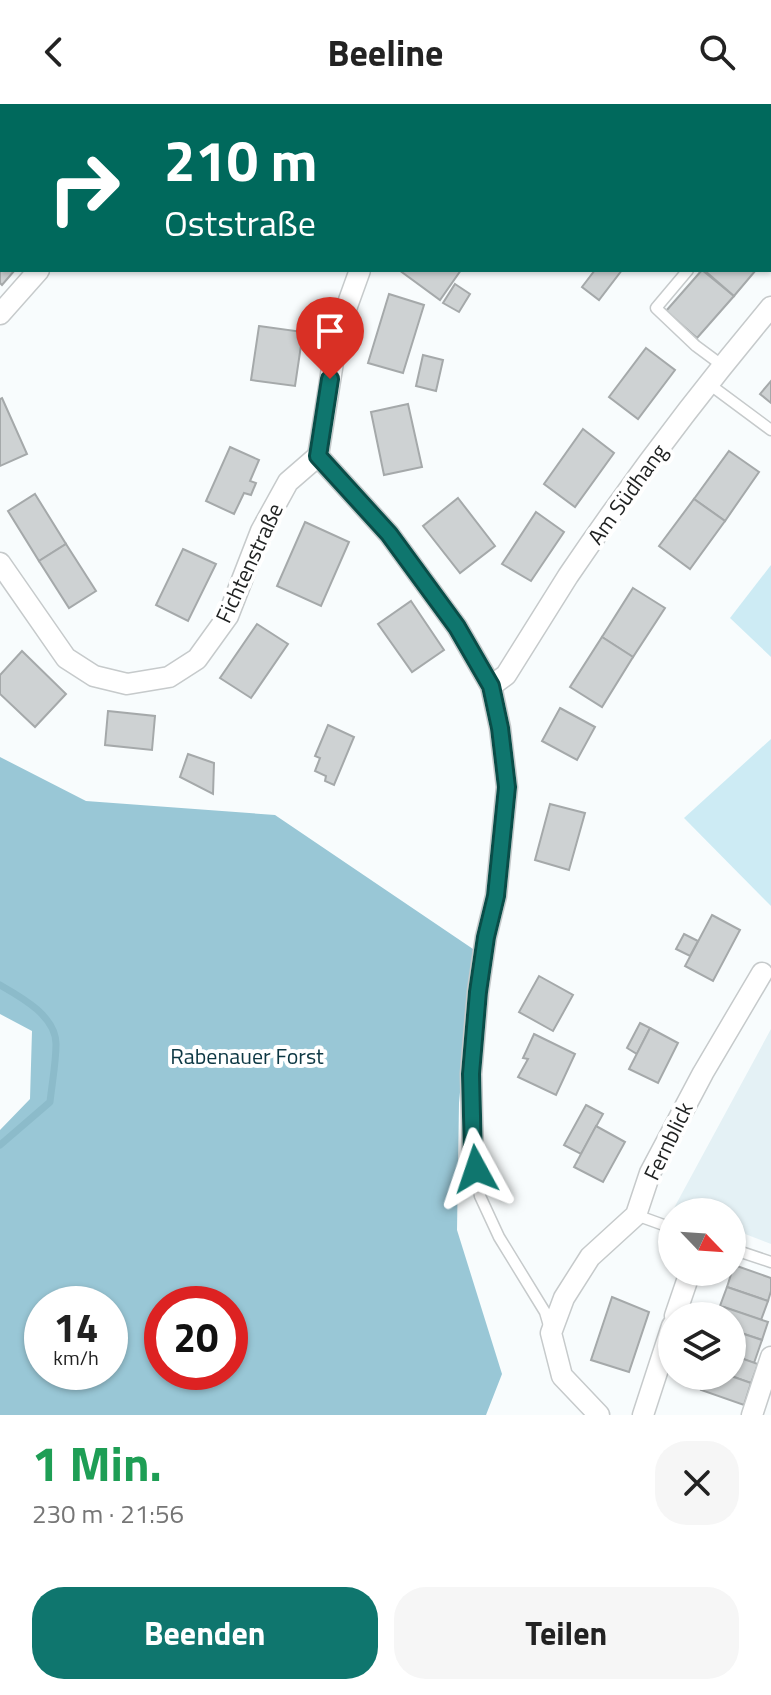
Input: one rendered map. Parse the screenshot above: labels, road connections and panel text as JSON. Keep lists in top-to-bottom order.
{
  "streets": {
    "street": ["Am Südhang", "Fichtenstraße", "Fernblick"]
  },
  "parks": ["Rabenauer Forst"],
  "north": "bottom right",
  "page": {
    "header": "Beeline",
    "turn": ["210 m", "Oststraße"],
    "speed": "14 km/h",
    "limit": "20",
    "heading": ["1 Min.", "230 m · 21:56"],
    "buttons": ["Beenden", "Teilen"]
  }
}
